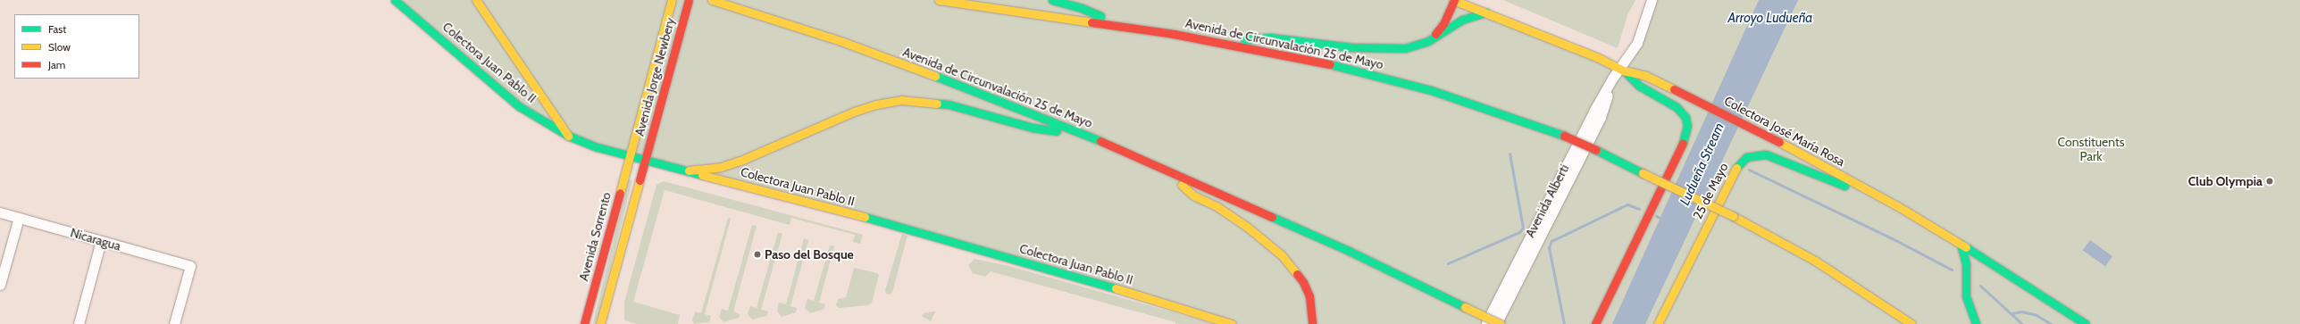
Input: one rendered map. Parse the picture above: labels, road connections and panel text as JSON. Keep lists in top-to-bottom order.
{
  "streets": {
    "main road": [
      "Avenida de Circunvalación 25 de Mayo",
      "Colectora Juan Pablo II",
      "Avenida Jorge Newbery",
      "Colectora José María Rosa",
      "25 de Mayo",
      "Avenida Sorrento"
    ],
    "street": ["Avenida Alberti", "Nicaragua"]
  },
  "crossings": [
    ["Colectora Juan Pablo II", "Avenida Jorge Newbery"],
    ["Colectora Juan Pablo II", "Avenida Sorrento"],
    ["Avenida Jorge Newbery", "Avenida Sorrento"],
    ["Colectora José María Rosa", "25 de Mayo"],
    ["Colectora José María Rosa", "Avenida Alberti"]
  ],
  "water": ["Arroyo Ludueña", "Ludueña Stream"],
  "parks": ["Constituents Park"],
  "places": ["Club Olympia", "Paso del Bosque"],
  "legend": ["Fast", "Slow", "Jam"]
}
